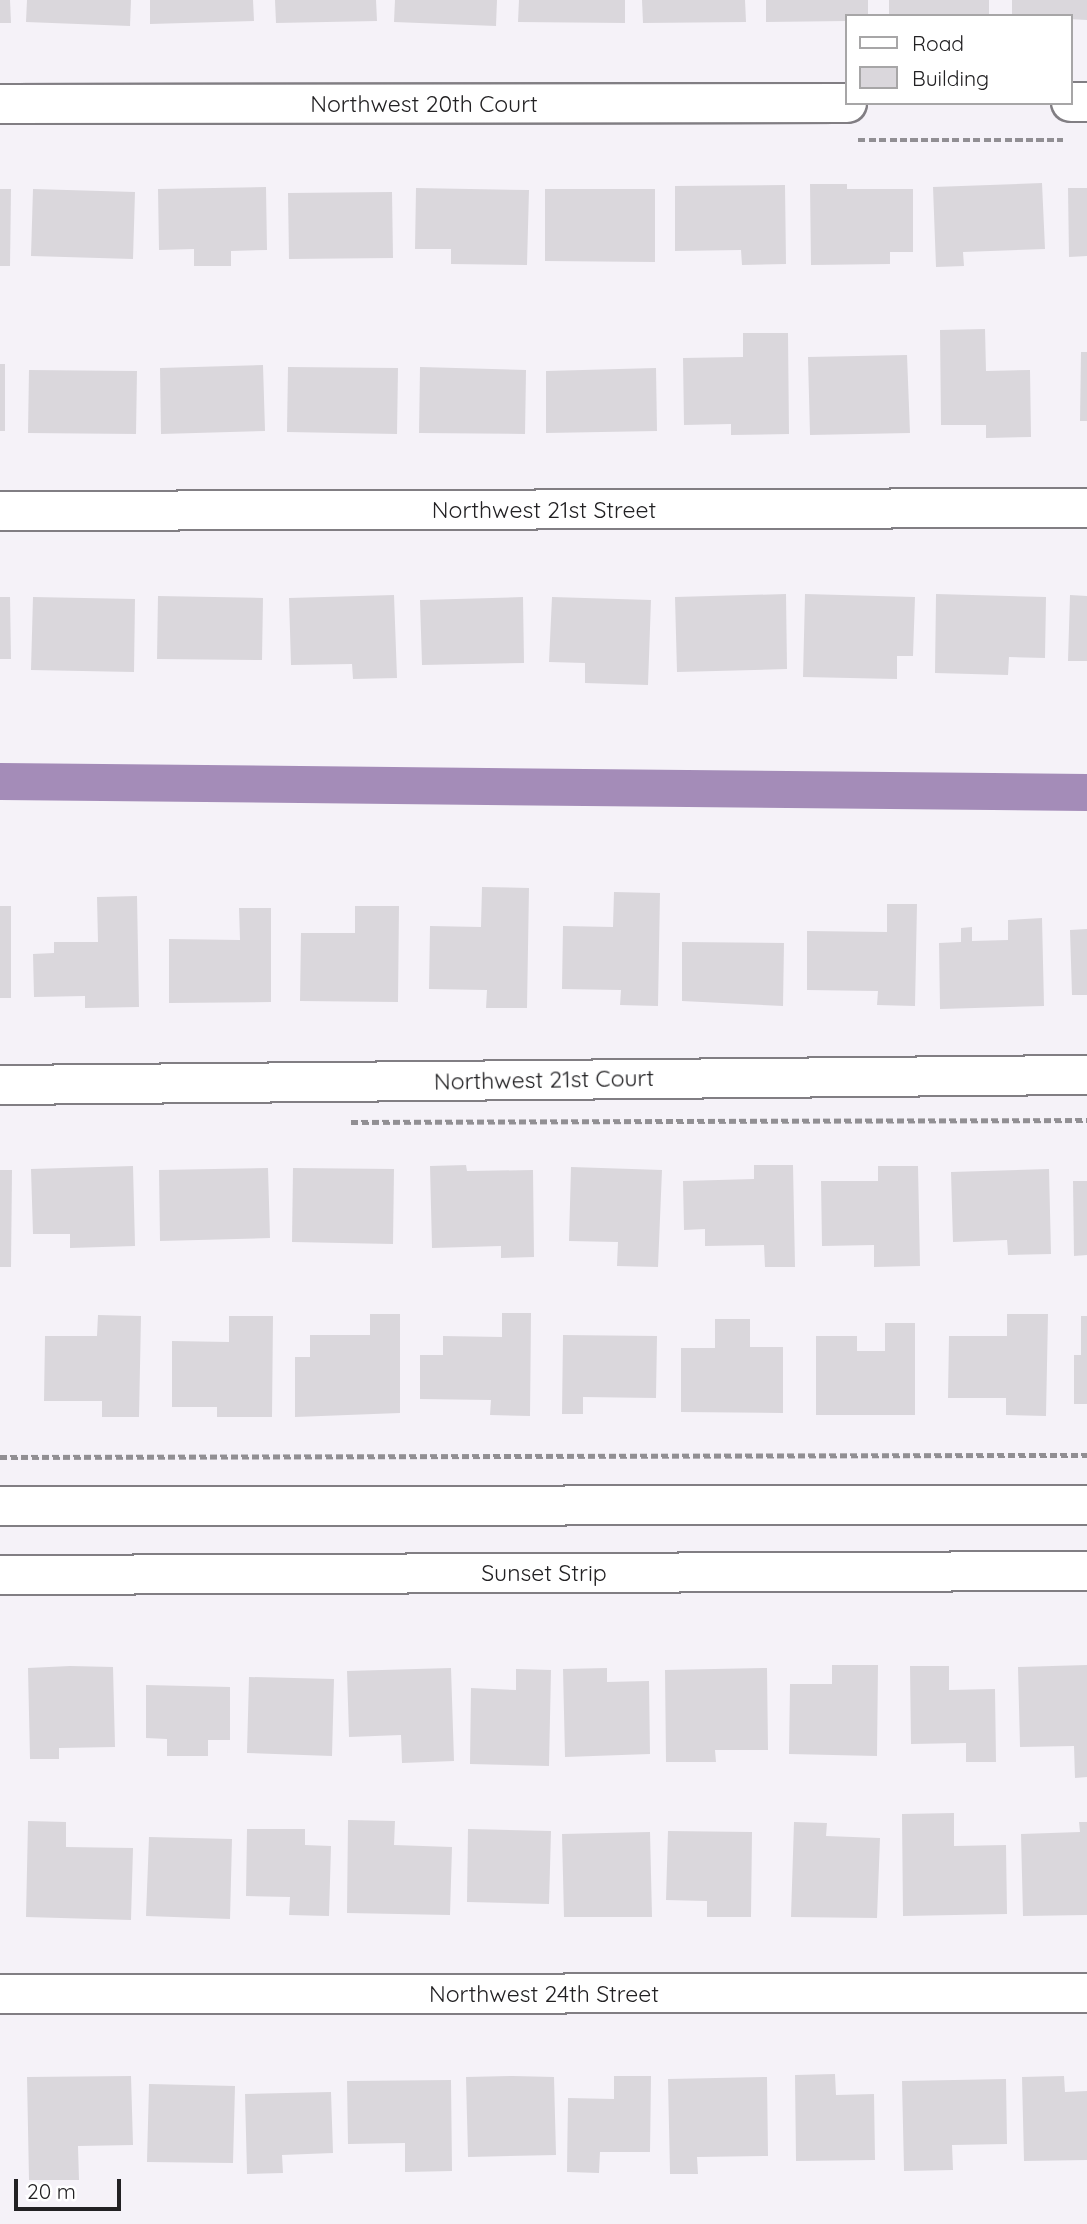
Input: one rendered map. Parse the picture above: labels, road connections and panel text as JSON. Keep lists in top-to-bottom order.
{
  "streets": {
    "street": [
      "Northwest 20th Court",
      "Northwest 21st Street",
      "Northwest 21st Court",
      "Sunset Strip",
      "Northwest 24th Street"
    ]
  },
  "legend": ["Road", "Building"],
  "scale_bar": "20 m"
}
